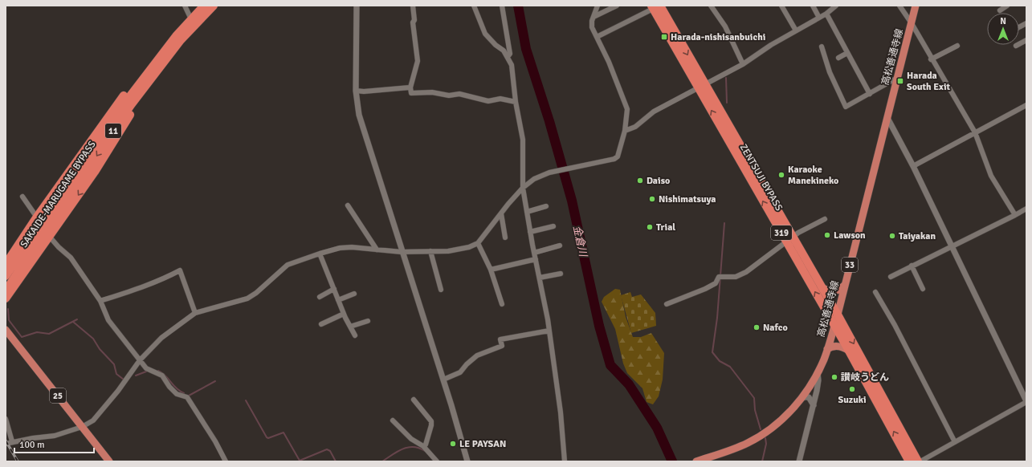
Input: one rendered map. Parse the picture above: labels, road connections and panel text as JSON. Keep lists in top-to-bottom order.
{
  "streets": {
    "highway": [
      "11",
      "ZENTSUJI BYPASS",
      "SAKAIDE-MARUGAME BYPASS",
      "319"
    ],
    "main road": ["高松善通寺線", "33", "25"]
  },
  "crossings": [
    ["高松善通寺線", "ZENTSUJI BYPASS"]
  ],
  "water": ["金倉川"],
  "places": {
    "transit": ["Harada-nishisanbuichi", "Harada South Exit"],
    "other": [
      "Karaoke Manekineko",
      "Daiso",
      "Nishimatsuya",
      "Trial",
      "Lawson",
      "Taiyakan",
      "Nafco",
      "讃岐うどん",
      "Suzuki",
      "LE PAYSAN"
    ]
  },
  "scale_bar": "100 m",
  "north": "top"
}
